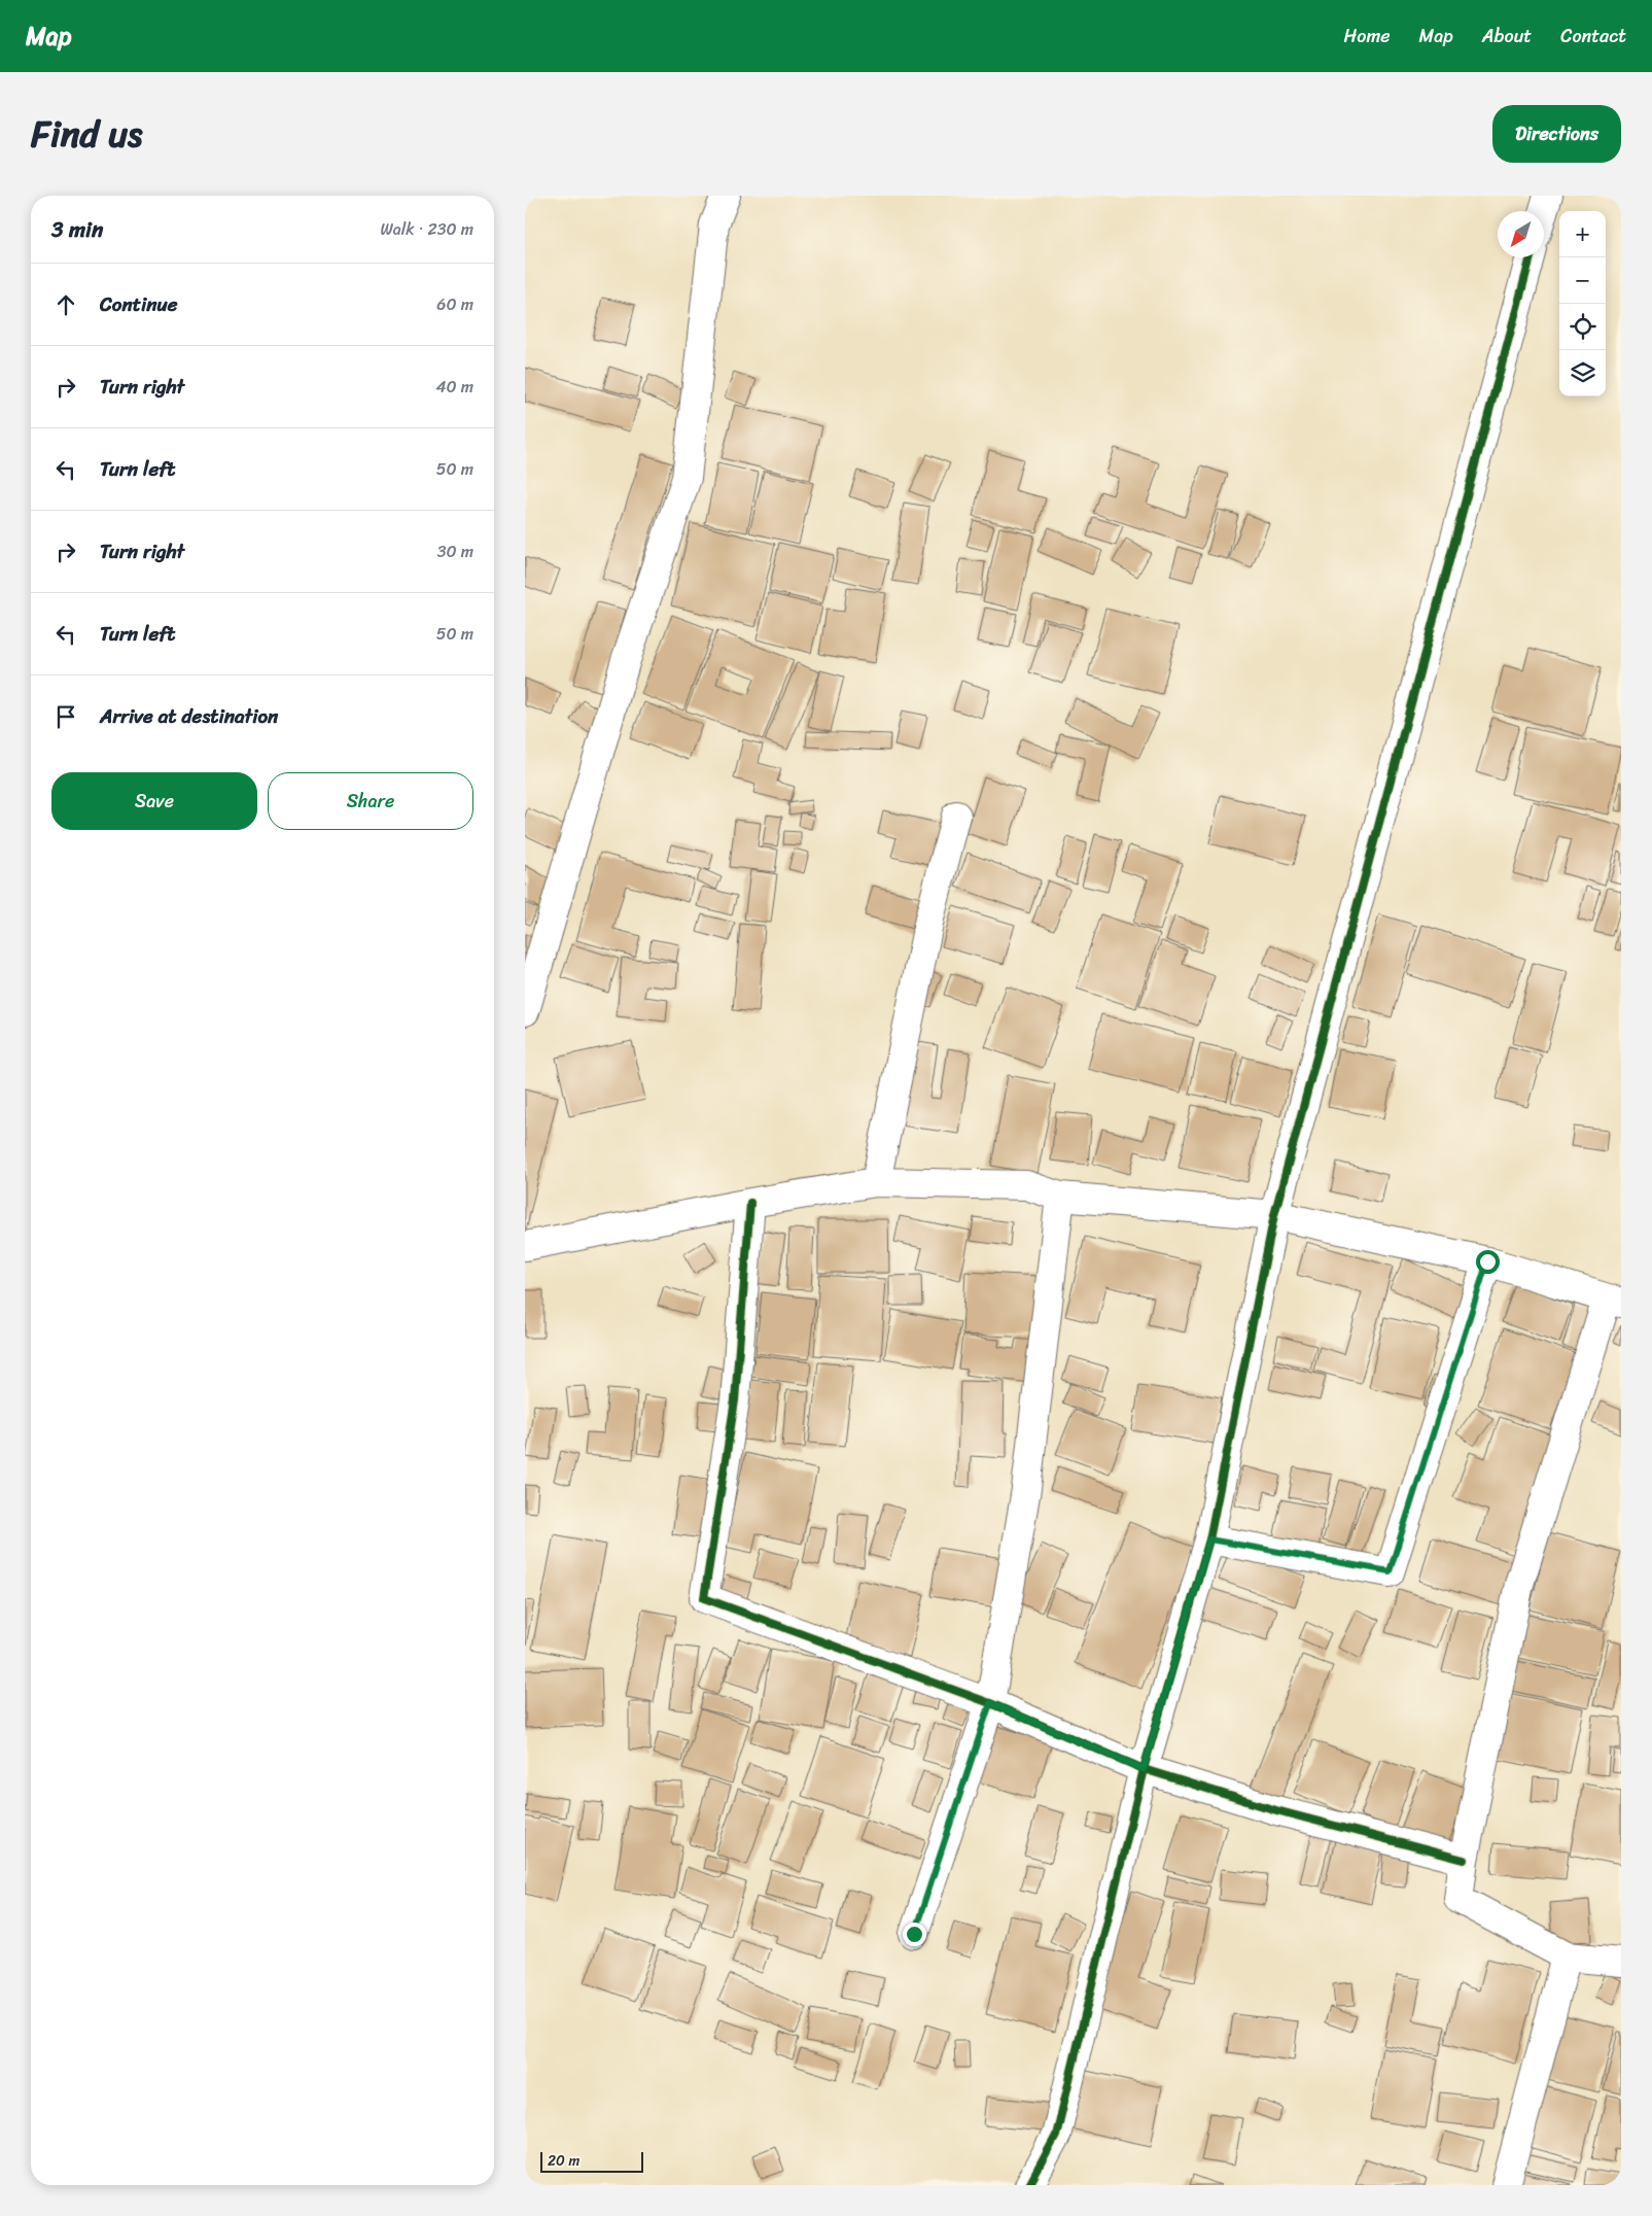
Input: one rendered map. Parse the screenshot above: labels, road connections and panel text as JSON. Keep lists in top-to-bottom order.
{
  "scale_bar": "20 m",
  "north": "bottom left",
  "page": {
    "header": "Map",
    "nav": [
      "Home",
      "Map",
      "About",
      "Contact"
    ],
    "title": "Find us",
    "buttons": [
      "Directions",
      ["Save", "Share"]
    ],
    "heading": ["3 min", "Walk · 230 m"],
    "map_buttons": ["+", "−"],
    "list": [
      ["Continue", "60 m"],
      ["Turn right", "40 m"],
      ["Turn left", "50 m"],
      ["Turn right", "30 m"],
      ["Turn left", "50 m"],
      "Arrive at destination"
    ],
    "scale": "20 m"
  }
}
